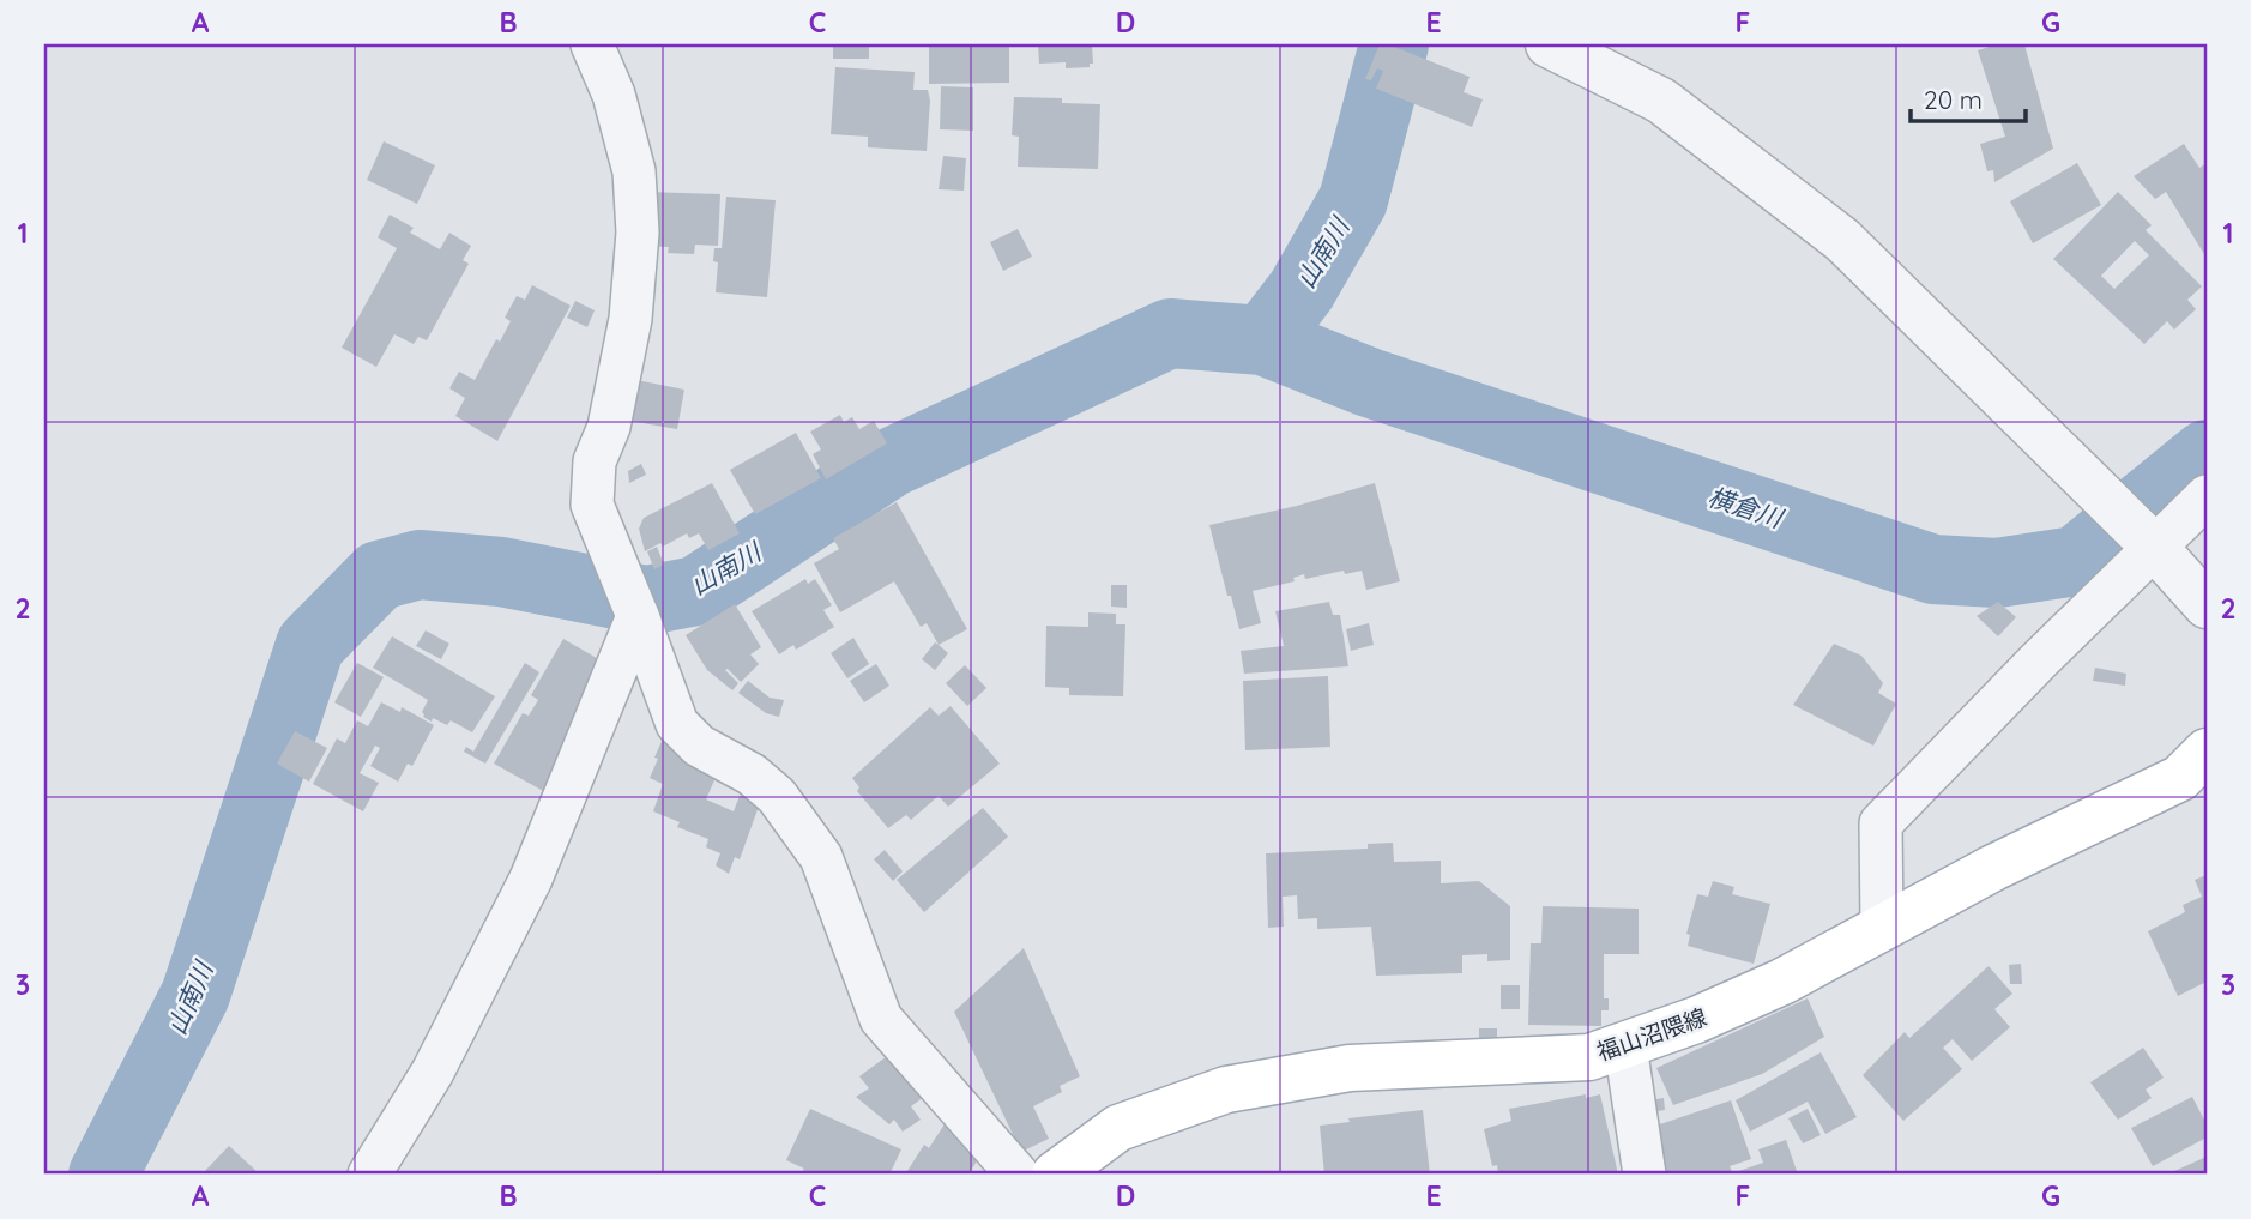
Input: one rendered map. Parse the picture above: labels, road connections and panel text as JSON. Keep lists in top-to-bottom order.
{
  "streets": {
    "main road": ["福山沼隈線"]
  },
  "water": ["山南川", "横倉川"],
  "scale_bar": "20 m",
  "grid": {
    "columns": [
      "A",
      "B",
      "C",
      "D",
      "E",
      "F",
      "G"
    ],
    "rows": ["1", "2", "3"]
  }
}
